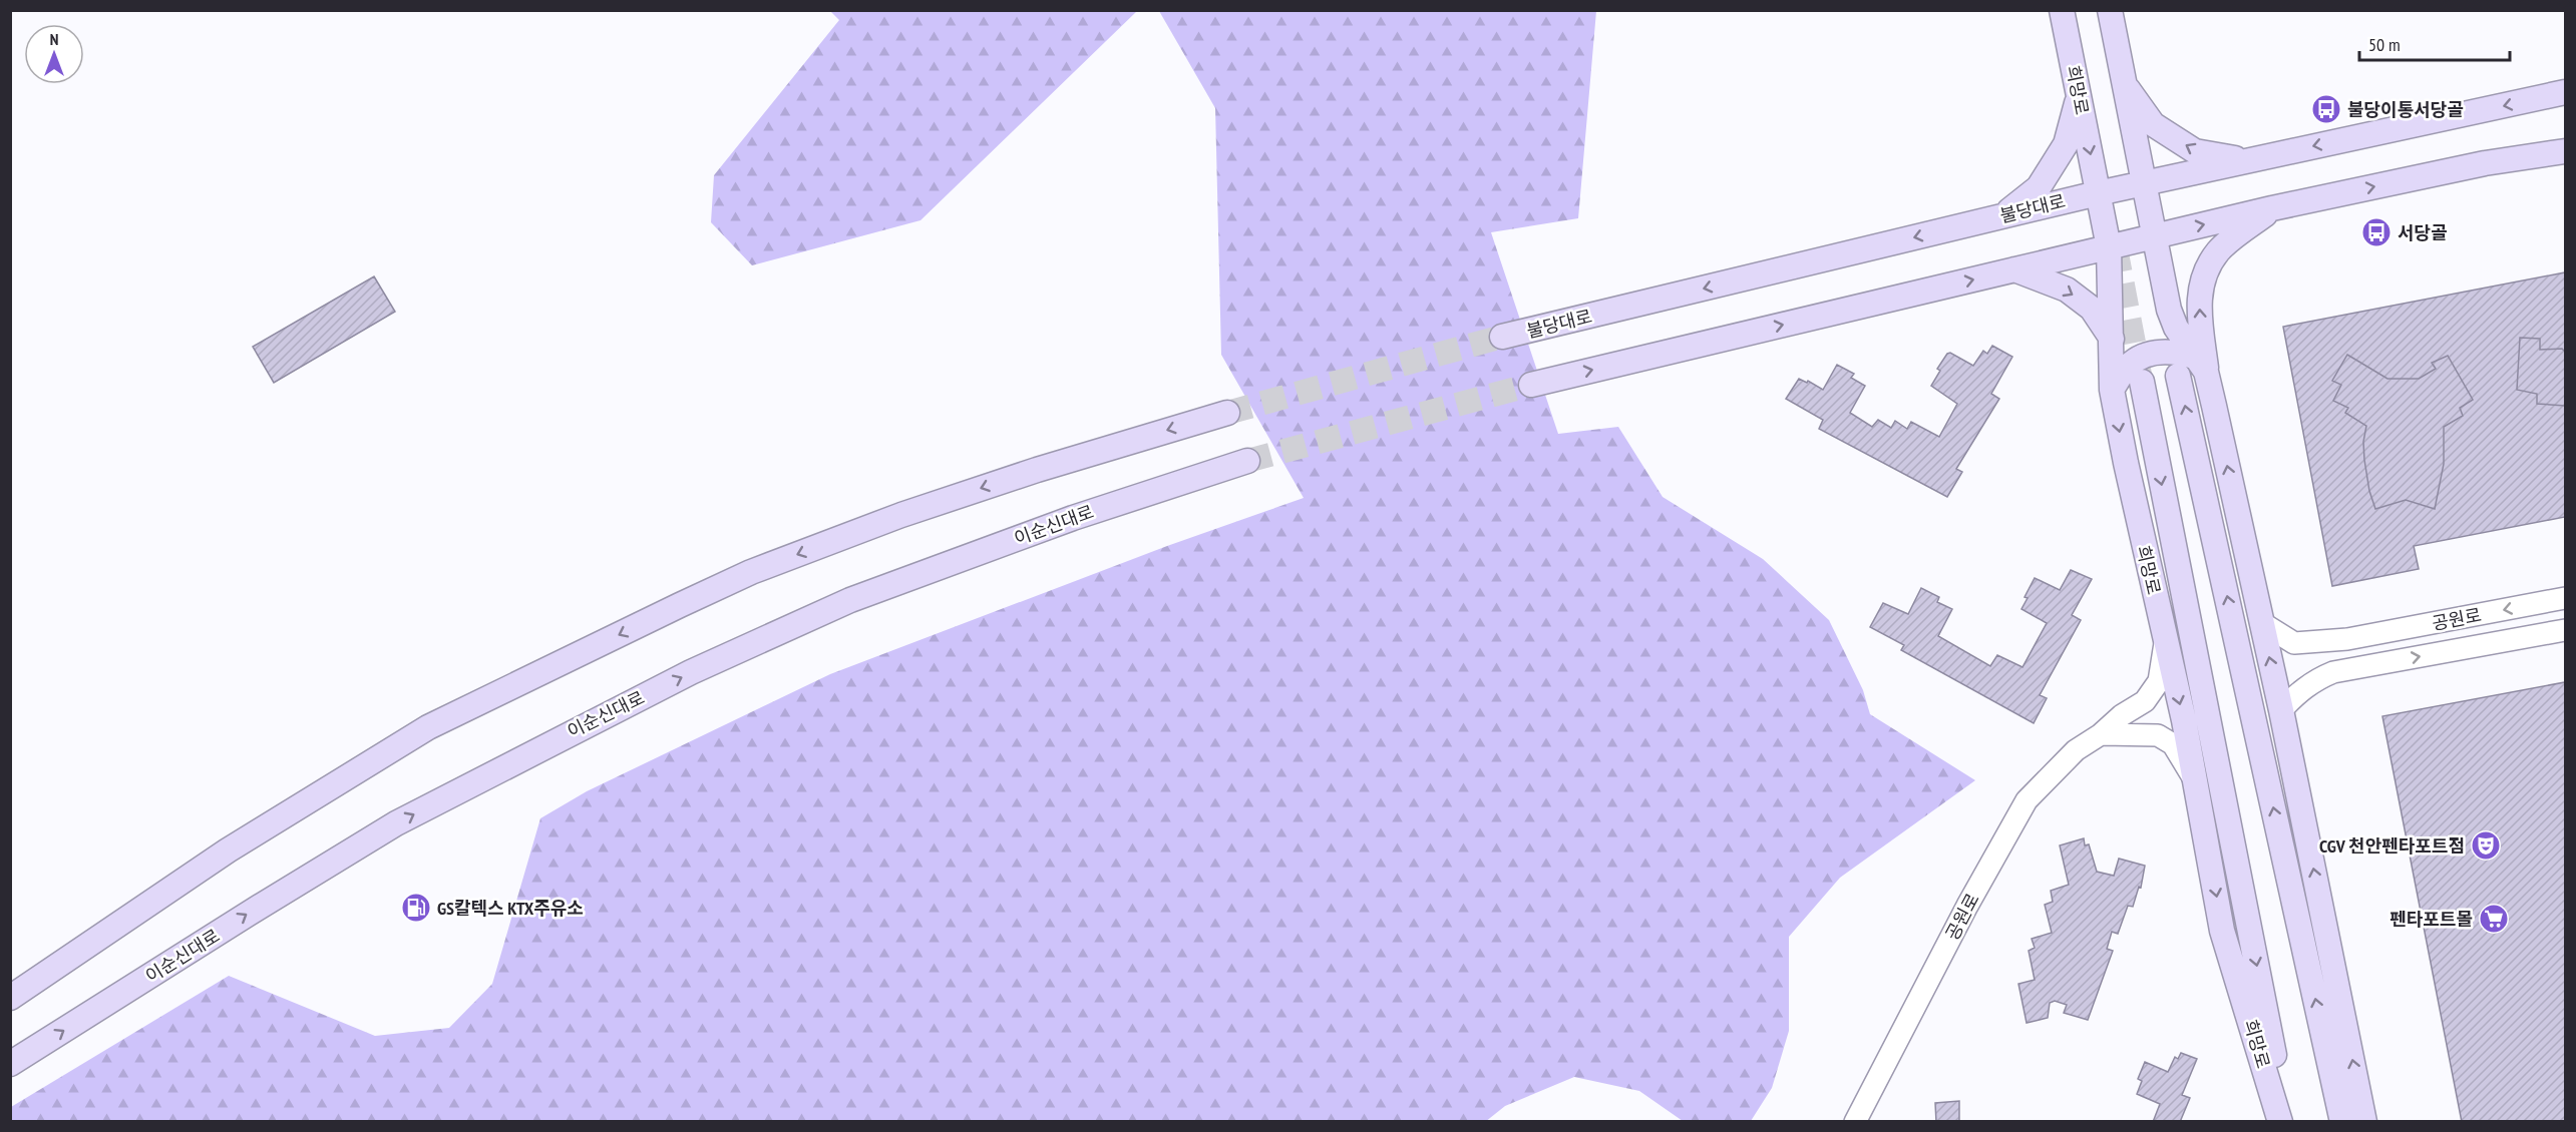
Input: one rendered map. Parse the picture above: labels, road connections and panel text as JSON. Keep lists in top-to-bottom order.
{
  "streets": {
    "main road": ["희망로", "불당대로", "이순신대로"],
    "street": ["공원로"]
  },
  "crossings": [
    ["희망로", "불당대로"],
    ["희망로", "공원로"]
  ],
  "places": {
    "bus stop": ["불당이통서당골", "서당골"],
    "theatre": ["CGV 천안펜타포트점"],
    "fuel station": ["GS칼텍스 KTX주유소"],
    "supermarket": ["펜타포트몰"]
  },
  "scale_bar": "50 m",
  "north": "top"
}
